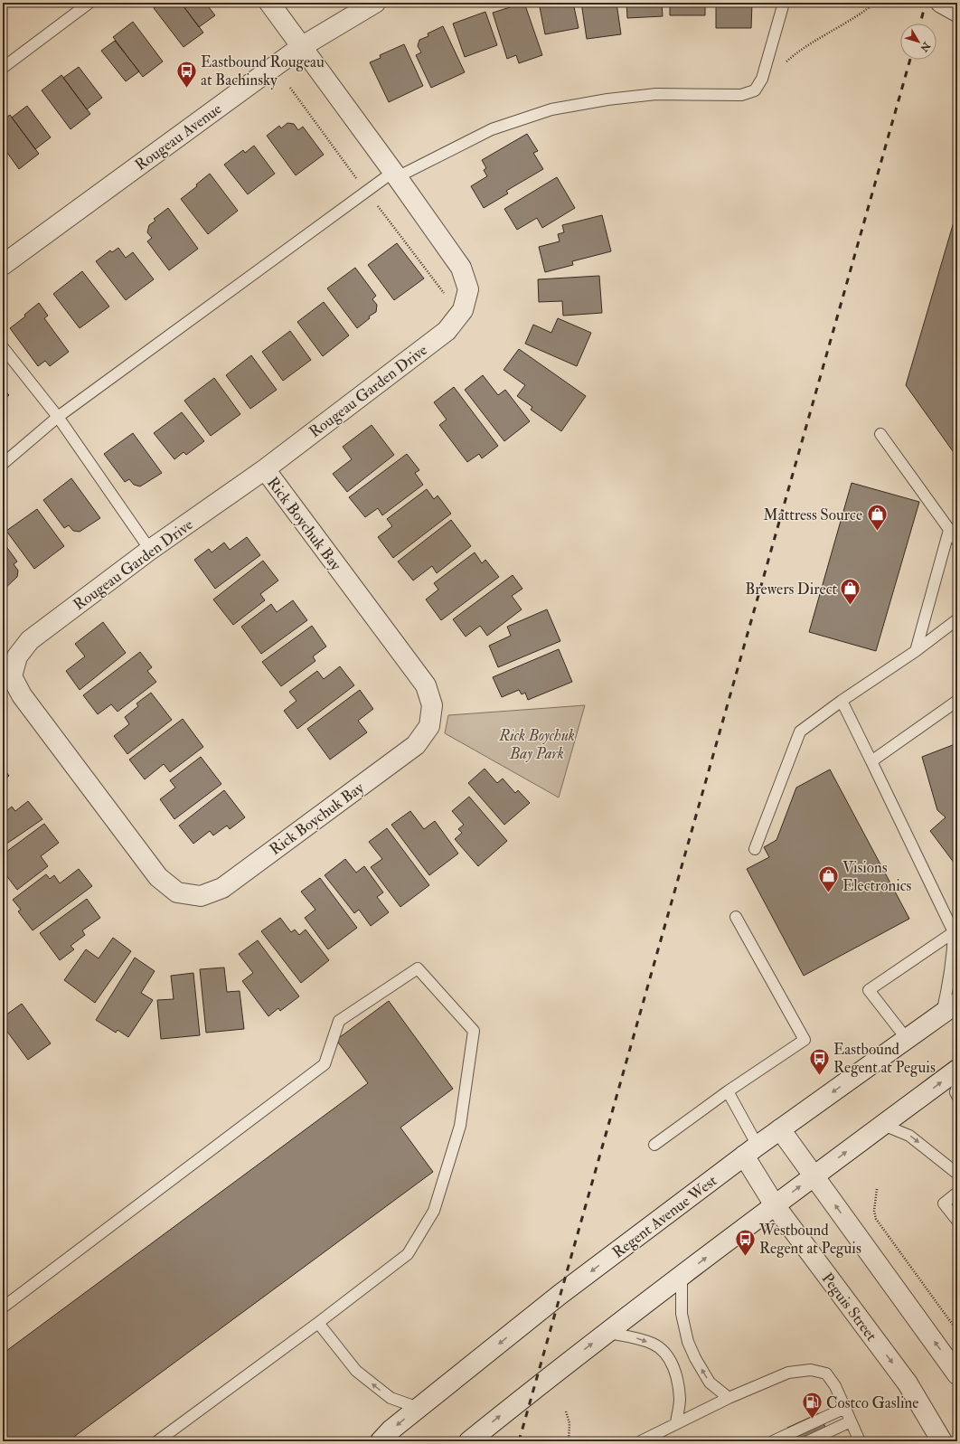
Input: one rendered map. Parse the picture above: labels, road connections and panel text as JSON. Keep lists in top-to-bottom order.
{
  "streets": {
    "street": [
      "Rougeau Avenue",
      "Rougeau Garden Drive",
      "Rick Boychuk Bay",
      "Regent Avenue West",
      "Peguis Street"
    ]
  },
  "crossings": [
    ["Rougeau Avenue", "Rougeau Garden Drive"],
    ["Rougeau Garden Drive", "Rick Boychuk Bay"],
    ["Regent Avenue West", "Peguis Street"]
  ],
  "parks": ["Rick Boychuk Bay Park"],
  "places": {
    "bus stop": ["Eastbound Rougeau at Bachinsky", "Eastbound Regent at Peguis", "Westbound Regent at Peguis"],
    "shop": ["Mattress Source", "Brewers Direct", "Visions Electronics"],
    "fuel station": ["Costco Gasline"]
  },
  "north": "bottom right"
}
